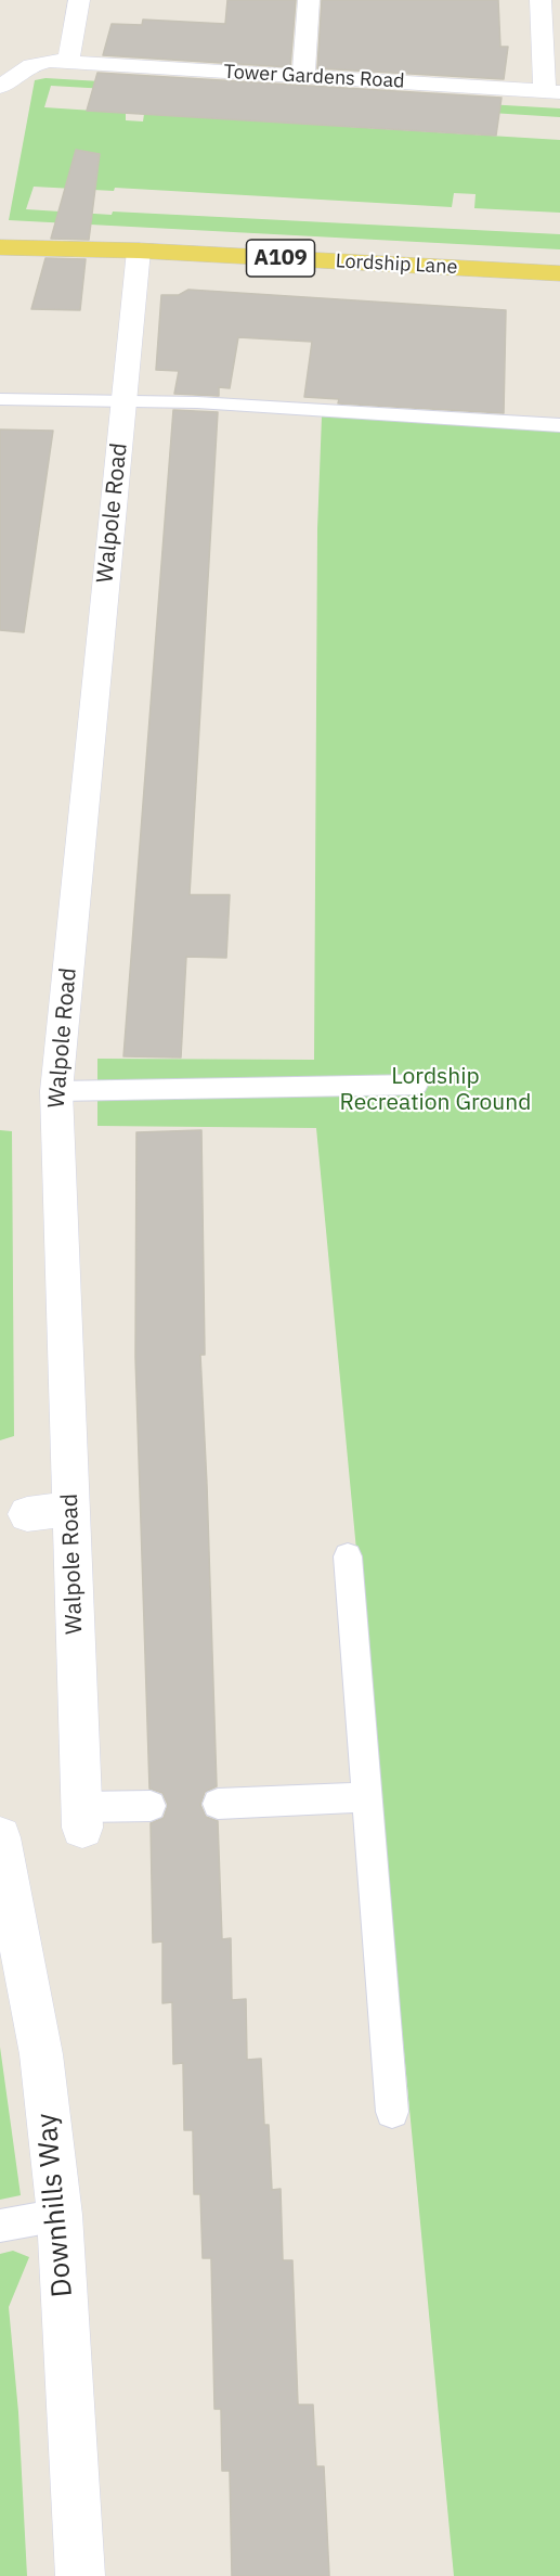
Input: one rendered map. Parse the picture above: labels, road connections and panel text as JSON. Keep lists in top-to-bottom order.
{
  "streets": {
    "main road": ["A109", "Lordship Lane"],
    "street": ["Tower Gardens Road", "Walpole Road", "Downhills Way"]
  },
  "crossings": [
    ["Lordship Lane", "Walpole Road"]
  ],
  "parks": ["Lordship Recreation Ground"]
}
